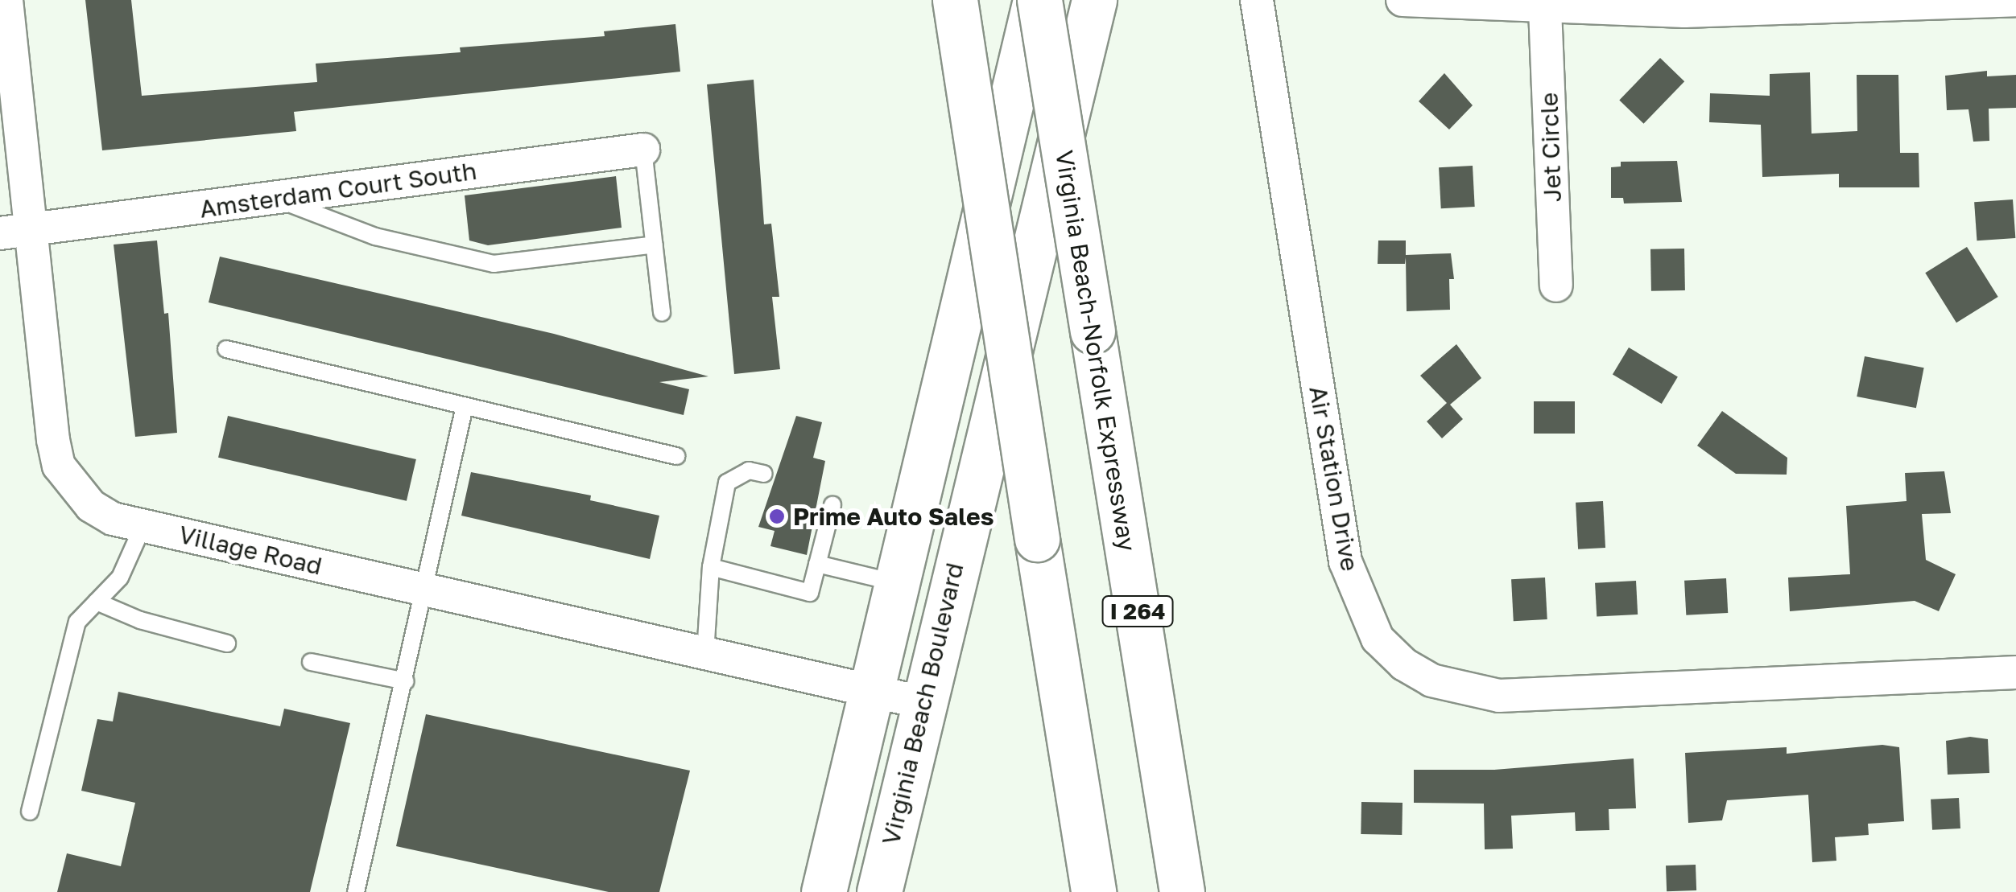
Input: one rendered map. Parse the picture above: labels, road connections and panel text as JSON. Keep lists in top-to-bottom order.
{
  "streets": {
    "main road": ["Virginia Beach-Norfolk Expressway", "I 264", "Virginia Beach Boulevard"],
    "street": [
      "Jet Circle",
      "Amsterdam Court South",
      "Air Station Drive",
      "Village Road"
    ]
  },
  "crossings": [
    ["Amsterdam Court South", "Village Road"],
    ["Village Road", "Virginia Beach Boulevard"]
  ],
  "places": ["Prime Auto Sales"]
}
